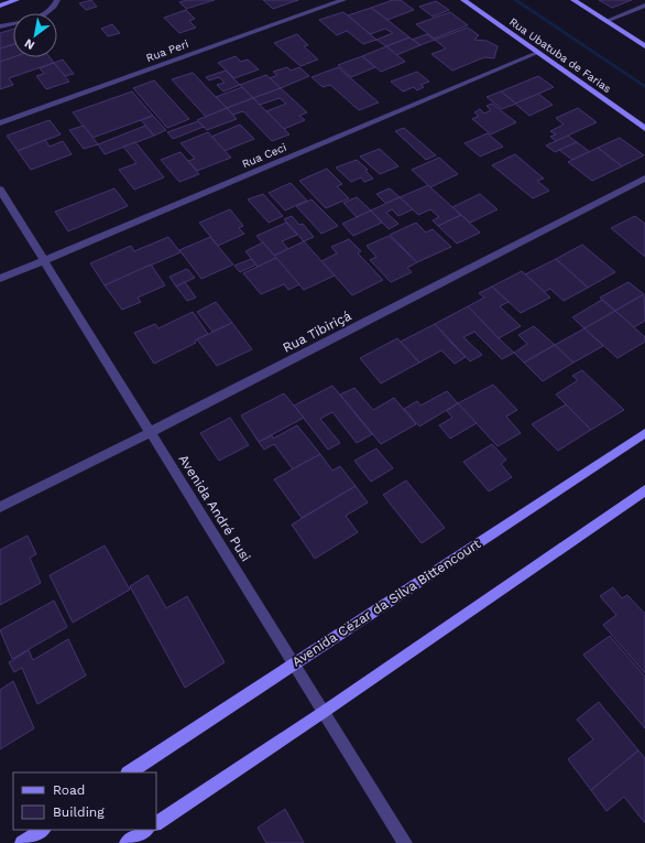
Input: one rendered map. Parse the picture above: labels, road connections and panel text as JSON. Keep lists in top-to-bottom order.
{
  "streets": {
    "street": [
      "Rua Peri",
      "Rua Ubatuba de Farias",
      "Rua Ceci",
      "Rua Tibiriçá",
      "Avenida André Pusi",
      "Avenida Cézar da Silva Bittencourt"
    ]
  },
  "crossings": [
    ["Rua Ubatuba de Farias", "Rua Ceci"],
    ["Rua Ceci", "Avenida André Pusi"],
    ["Rua Tibiriçá", "Avenida André Pusi"],
    ["Avenida André Pusi", "Avenida Cézar da Silva Bittencourt"]
  ],
  "legend": ["Road", "Building"],
  "north": "bottom left"
}
